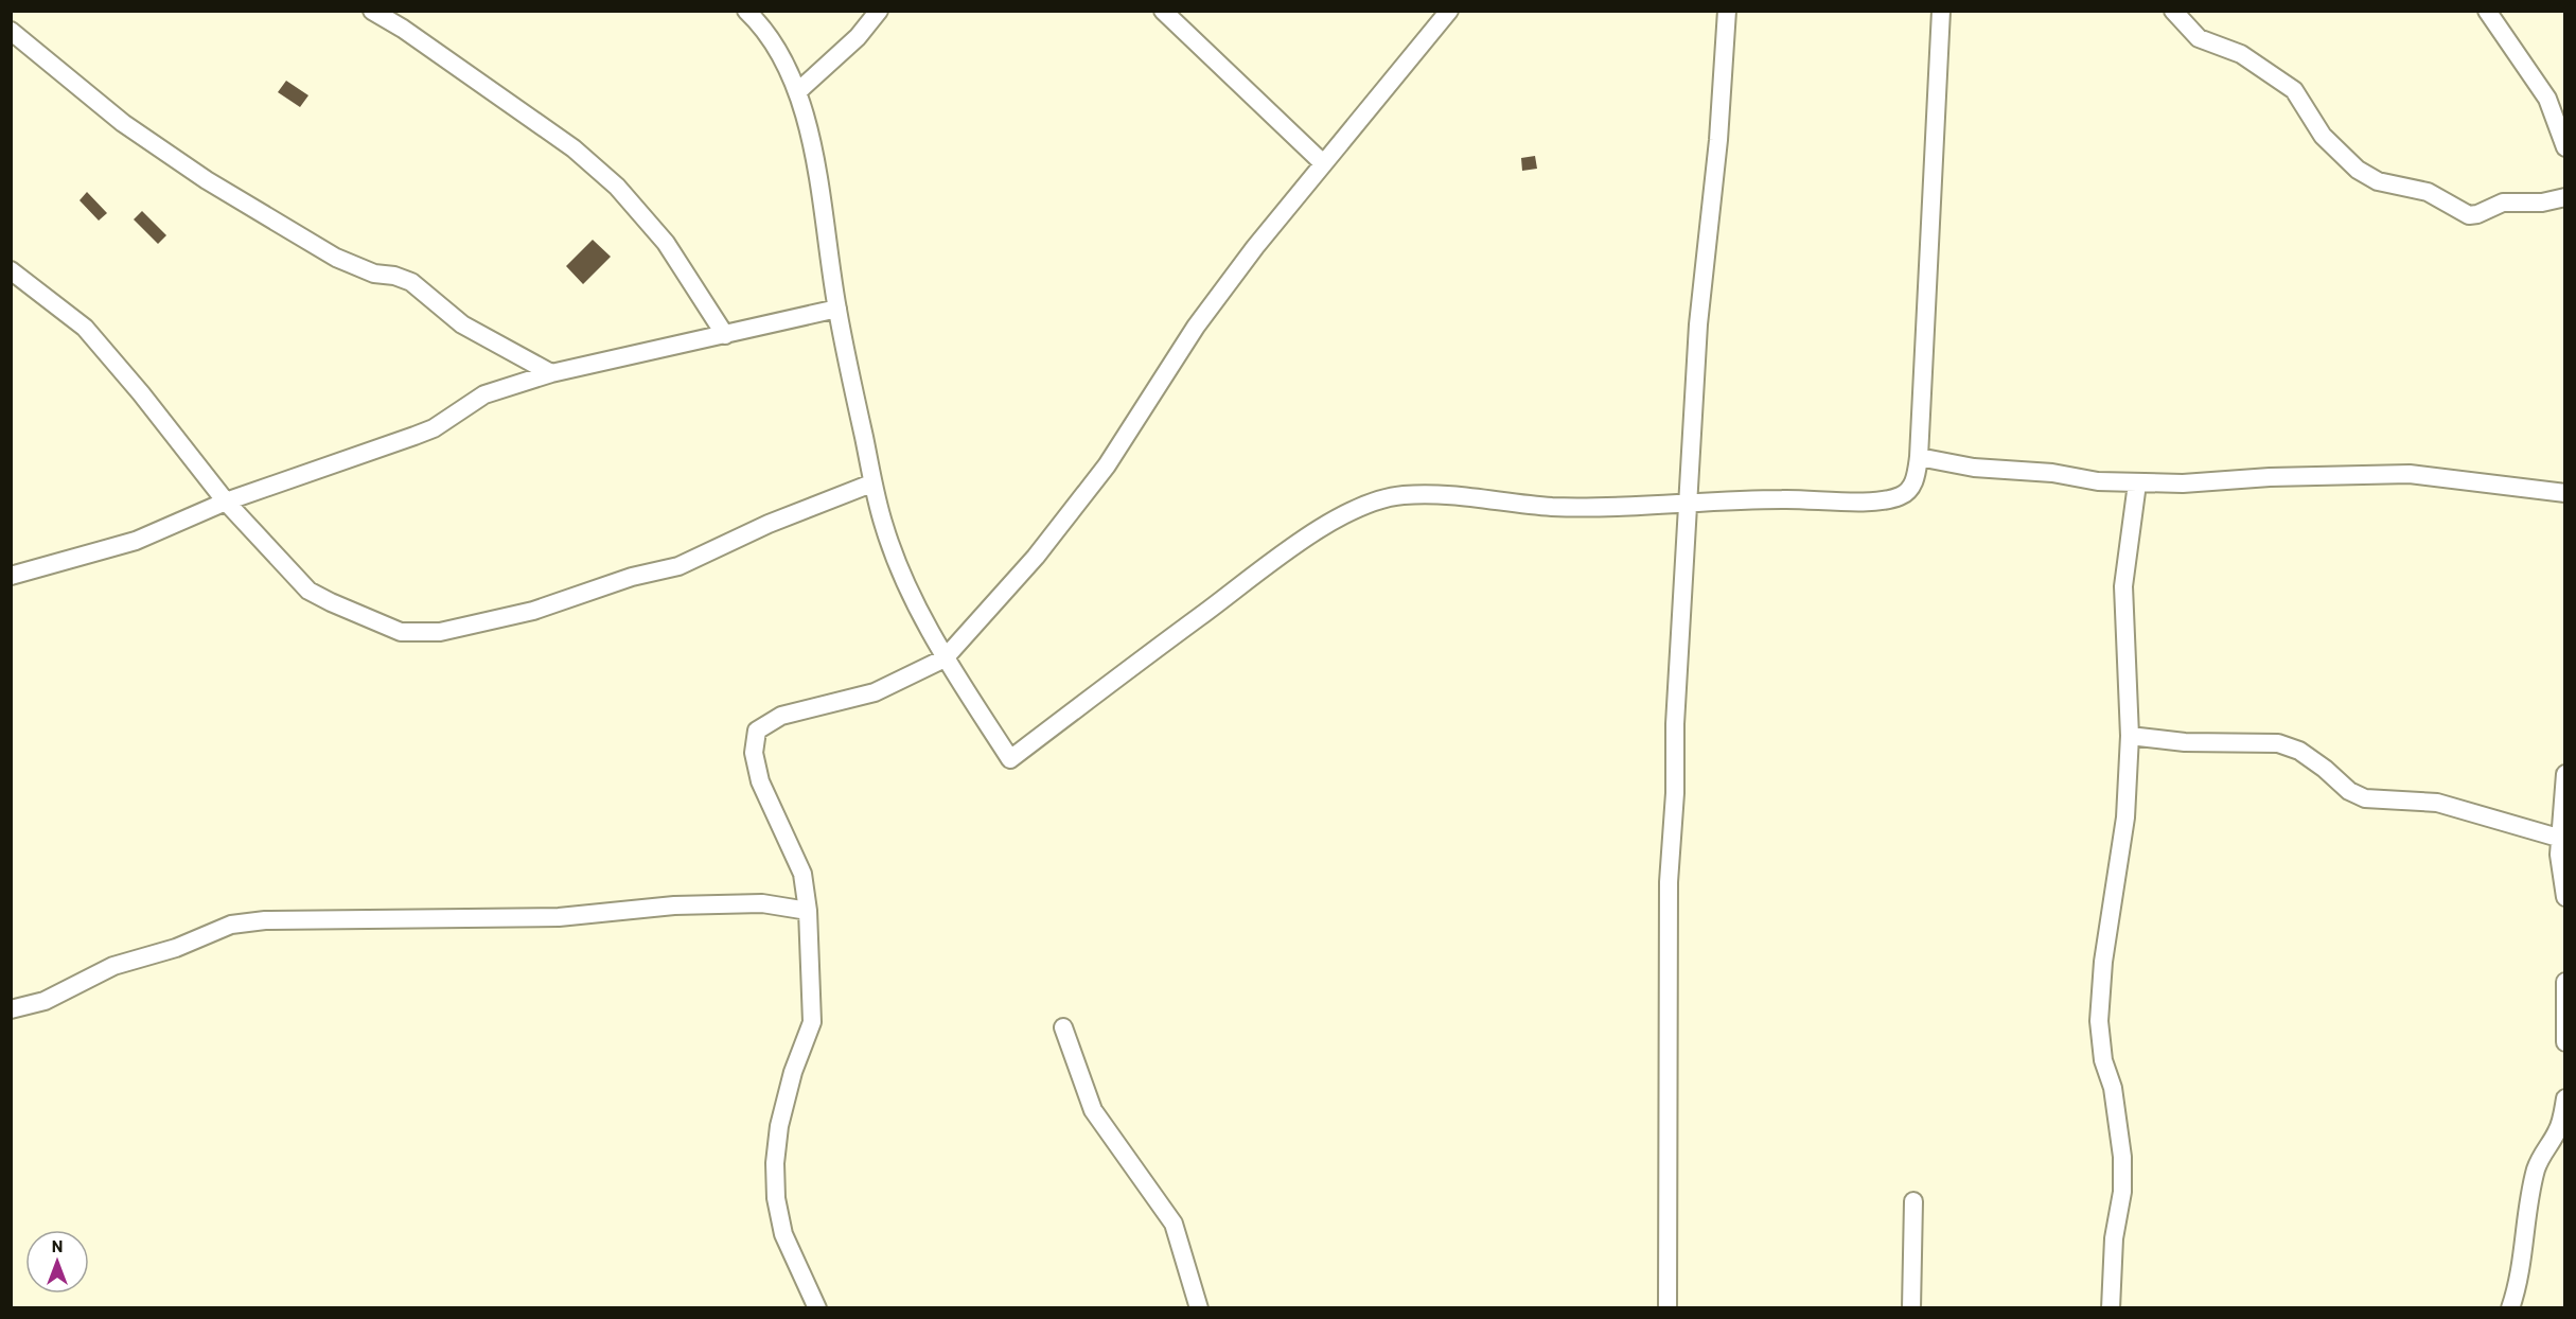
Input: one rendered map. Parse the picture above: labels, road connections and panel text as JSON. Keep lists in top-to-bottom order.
{
  "north": "top"
}
